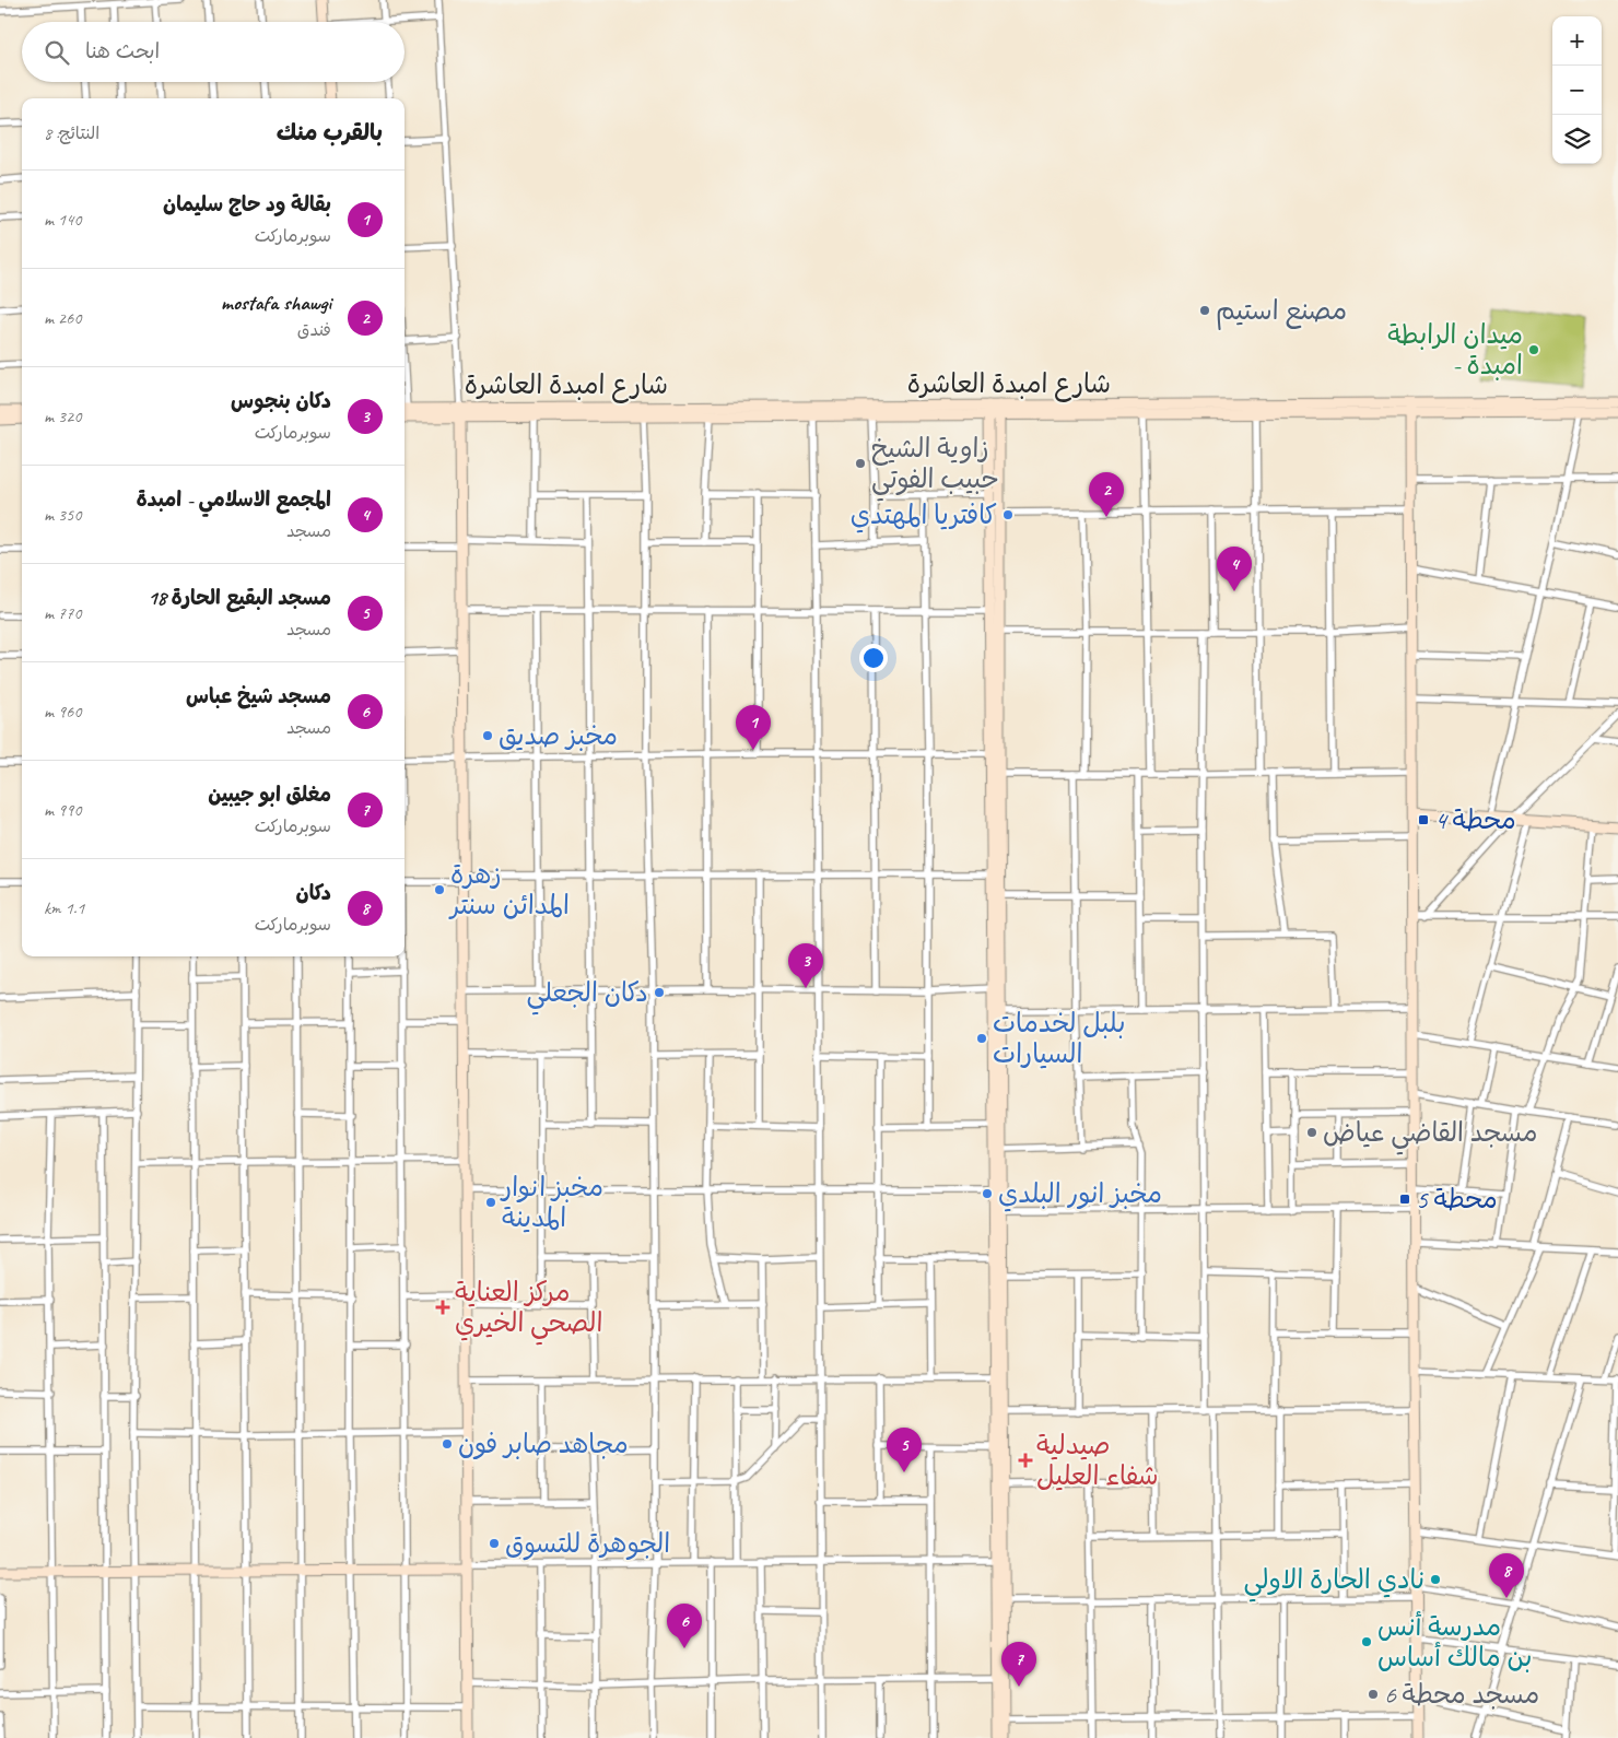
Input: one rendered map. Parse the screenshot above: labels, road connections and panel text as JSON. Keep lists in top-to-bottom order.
{
  "streets": {
    "main road": ["شارع امبدة العاشرة"]
  },
  "places": {
    "other": [
      "مصنع استيم",
      "ميدان الرابطة - امبدة",
      "زاوية الشيخ حبيب الفوتي",
      "كافتريا المهتدي",
      "مخبز صديق",
      "زهرة المدائن سنتر",
      "دكان الجعلي",
      "بلبل لخدمات السيارات",
      "مسجد القاضي عياض",
      "مخبز انور البلدي",
      "مخبز انوار المدينة",
      "مجاهد صابر فون",
      "الجوهرة للتسوق",
      "نادي الحارة الاولي",
      "مدرسة أنس بن مالك أساس",
      "مسجد محطة 6"
    ],
    "transit": ["محطة 4", "محطة 5"],
    "health": ["مركز العناية الصحي الخيري", "صيدلية شفاء العليل"]
  },
  "page": {
    "map_buttons": ["+", "−"],
    "search": "ابحث هنا",
    "heading": ["بالقرب منك", "النتائج: 8"],
    "list": [
      {
        "mark": "1",
        "name": "بقالة ود حاج سليمان",
        "note": "سوبرماركت",
        "value": "140 m"
      },
      {
        "mark": "2",
        "name": "mostafa shawgi",
        "note": "فندق",
        "value": "260 m"
      },
      {
        "mark": "3",
        "name": "دكان بنجوس",
        "note": "سوبرماركت",
        "value": "320 m"
      },
      {
        "mark": "4",
        "name": "المجمع الاسلامي - امبدة",
        "note": "مسجد",
        "value": "350 m"
      },
      {
        "mark": "5",
        "name": "مسجد البقيع الحارة 18",
        "note": "مسجد",
        "value": "770 m"
      },
      {
        "mark": "6",
        "name": "مسجد شيخ عباس",
        "note": "مسجد",
        "value": "960 m"
      },
      {
        "mark": "7",
        "name": "مغلق ابو جيبين",
        "note": "سوبرماركت",
        "value": "990 m"
      },
      {
        "mark": "8",
        "name": "دكان",
        "note": "سوبرماركت",
        "value": "1.1 km"
      }
    ],
    "pins": [
      "2",
      "4",
      "1",
      "3",
      "5",
      "8",
      "6",
      "7"
    ]
  }
}
